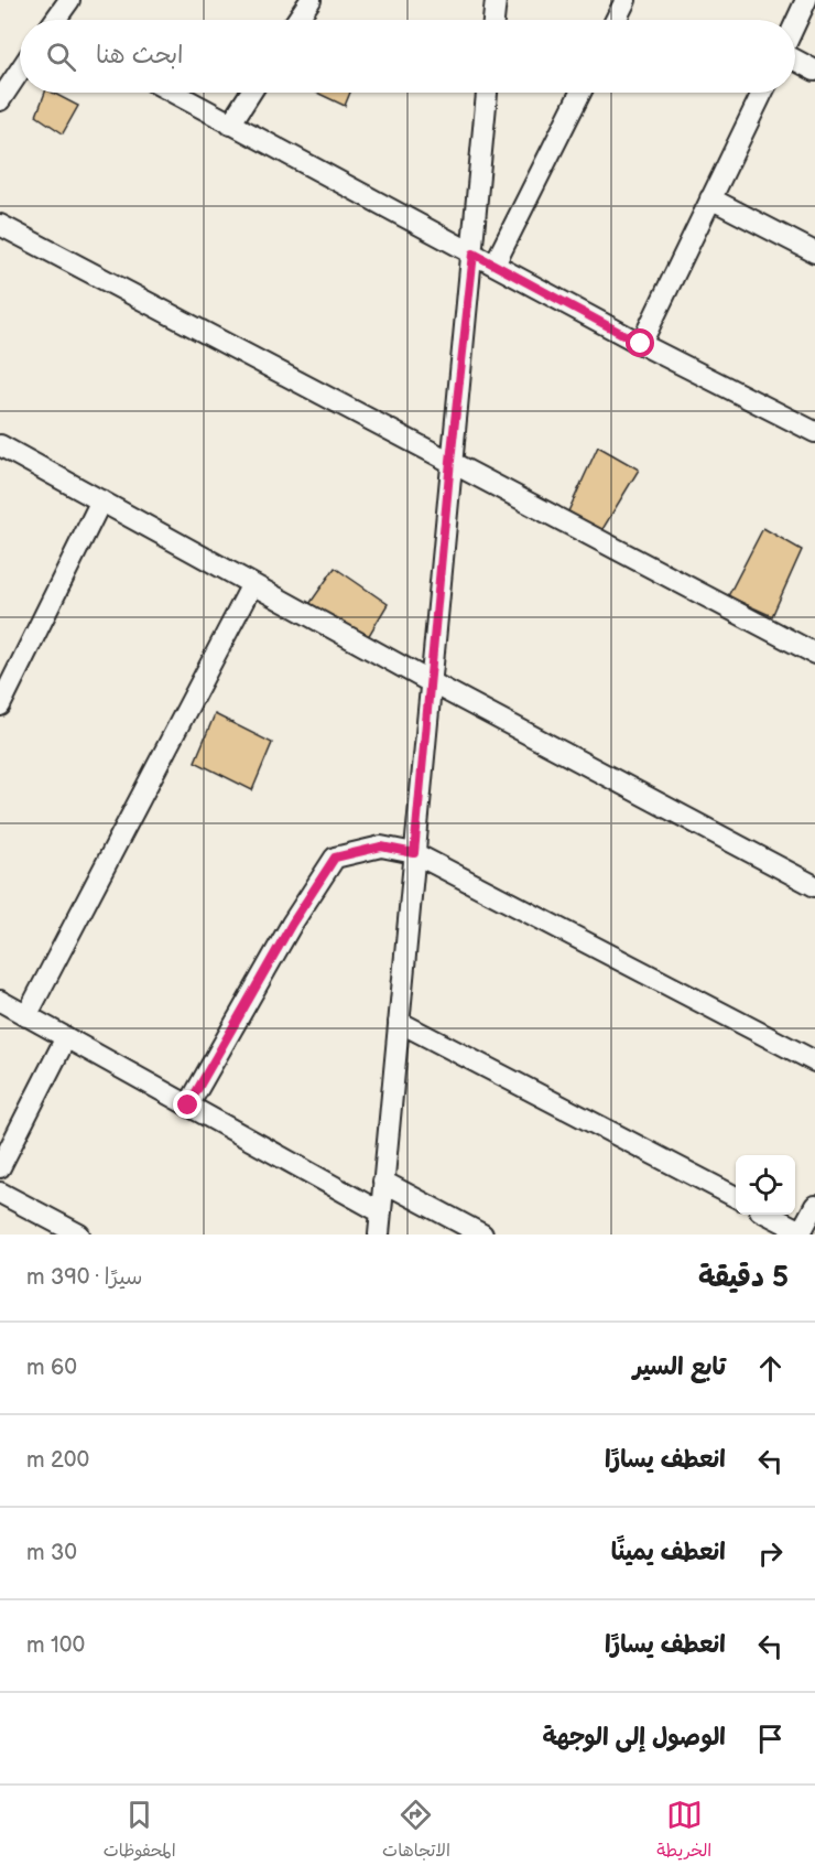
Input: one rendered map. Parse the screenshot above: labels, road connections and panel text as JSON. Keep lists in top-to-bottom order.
{
  "page": {
    "search": "ابحث هنا",
    "heading": ["5 دقيقة", "سيرًا · 390 m"],
    "list": [
      ["تابع السير", "60 m"],
      ["انعطف يسارًا", "200 m"],
      ["انعطف يمينًا", "30 m"],
      ["انعطف يسارًا", "100 m"],
      "الوصول إلى الوجهة"
    ],
    "nav": ["الخريطة", "الاتجاهات", "المحفوظات"]
  }
}
